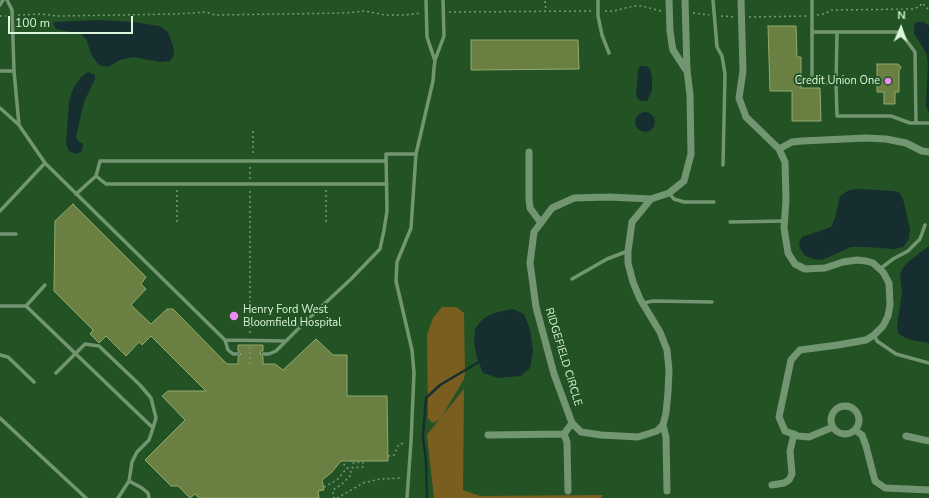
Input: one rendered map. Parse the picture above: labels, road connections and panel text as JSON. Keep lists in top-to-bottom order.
{
  "streets": {
    "street": ["RIDGEFIELD CIRCLE"]
  },
  "places": ["Credit Union One", "Henry Ford West Bloomfield Hospital"],
  "scale_bar": "100 m",
  "north": "top"
}
